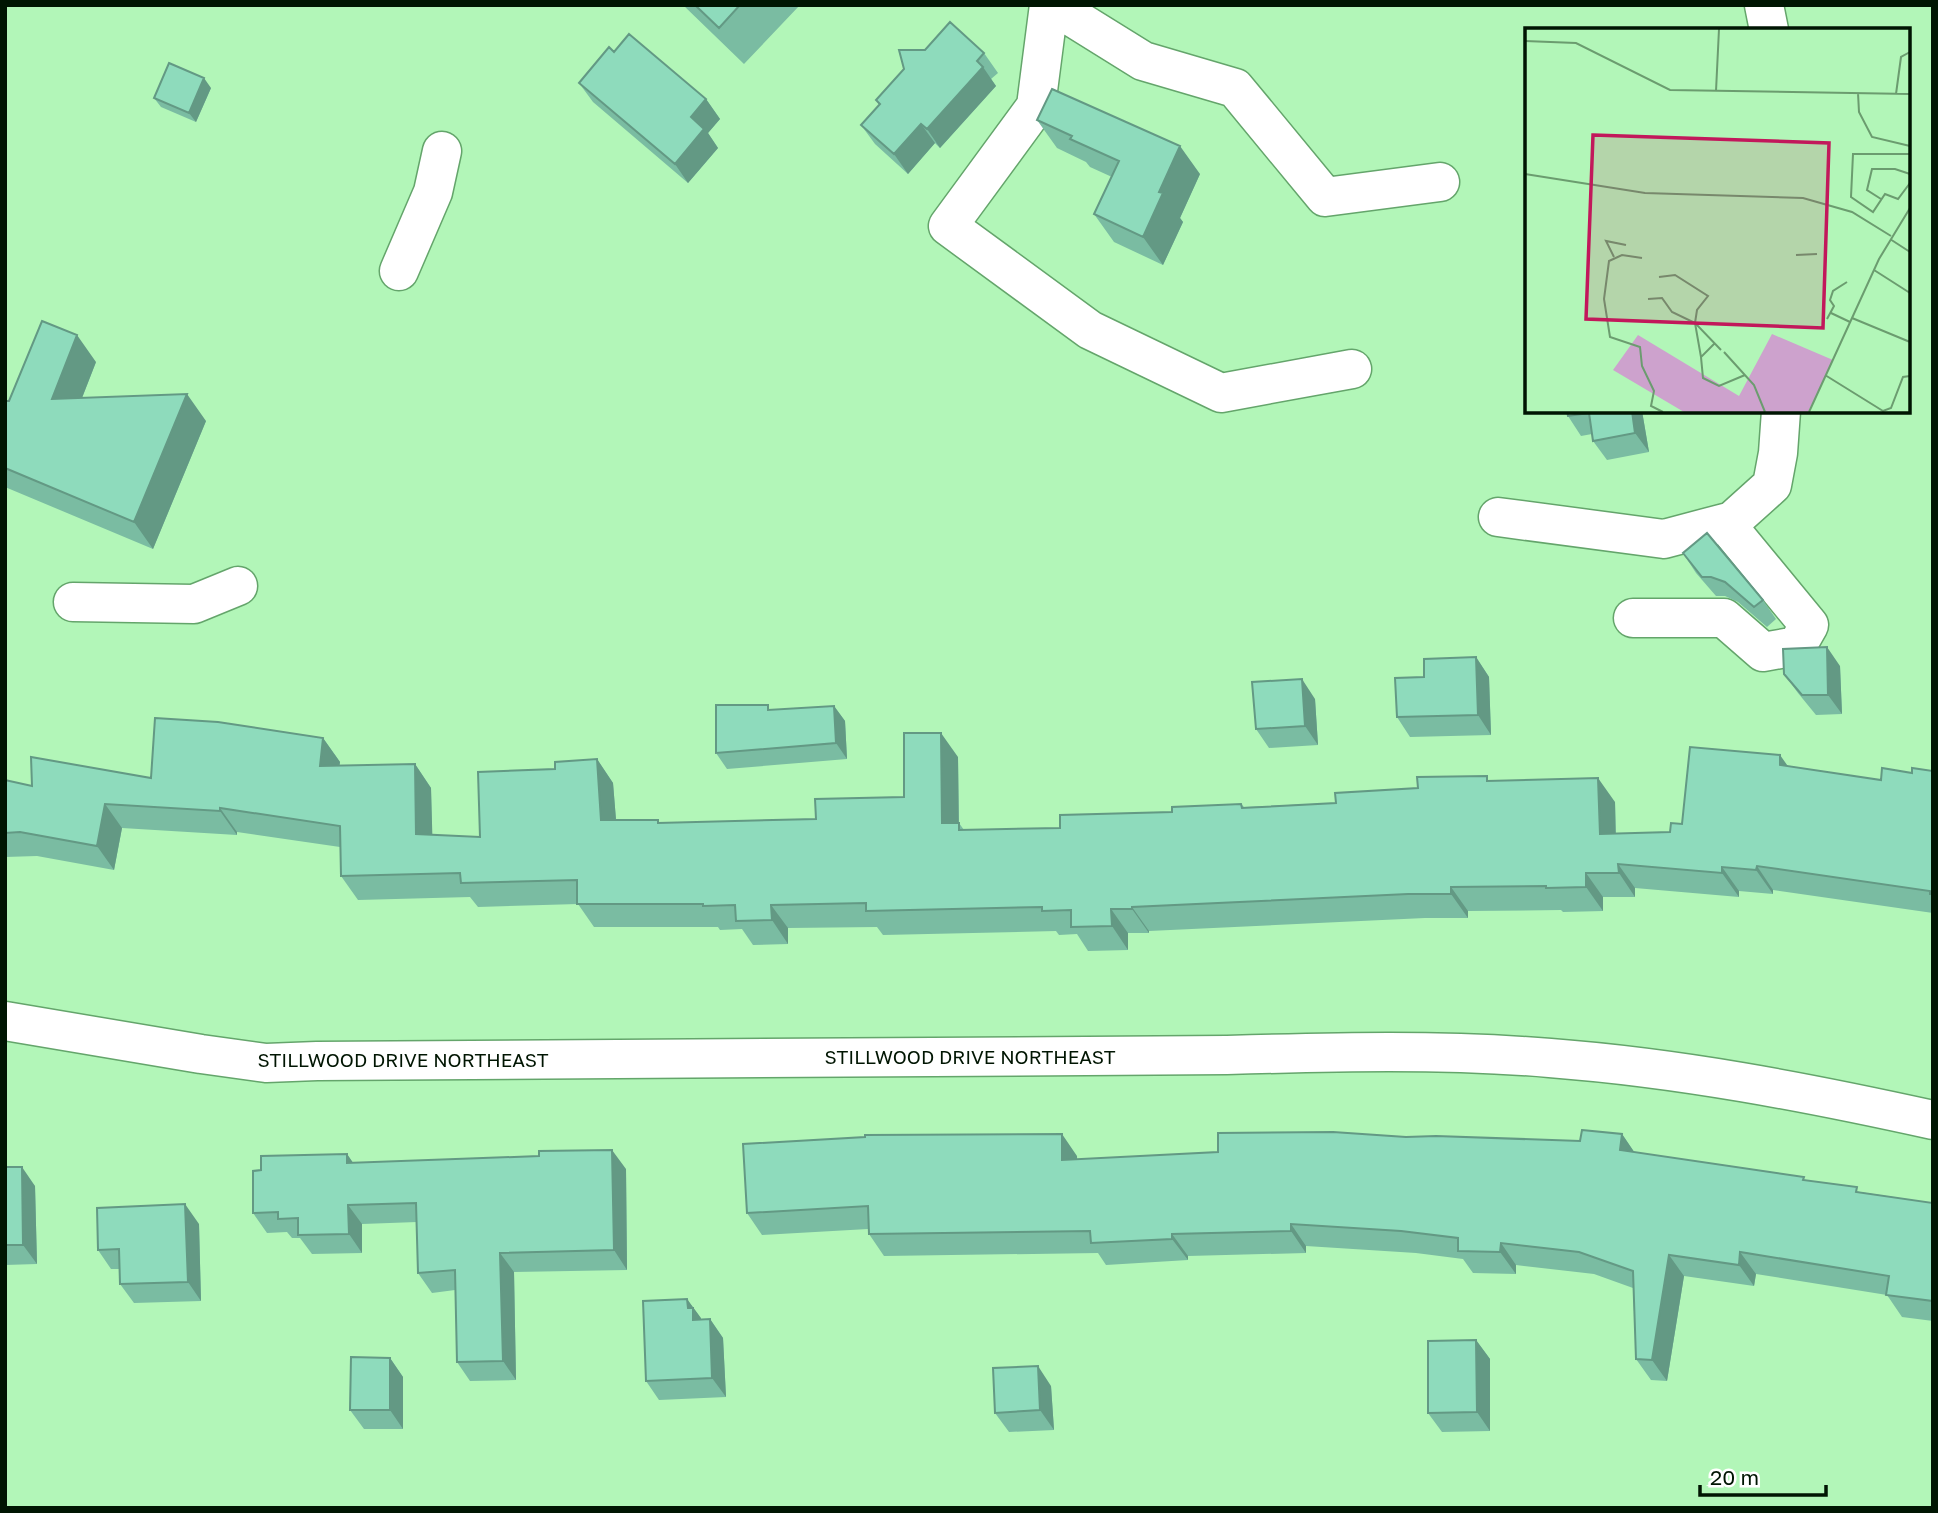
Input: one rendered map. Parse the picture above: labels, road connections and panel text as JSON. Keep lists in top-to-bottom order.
{
  "streets": {
    "street": ["STILLWOOD DRIVE NORTHEAST"]
  },
  "scale_bar": "20 m"
}
